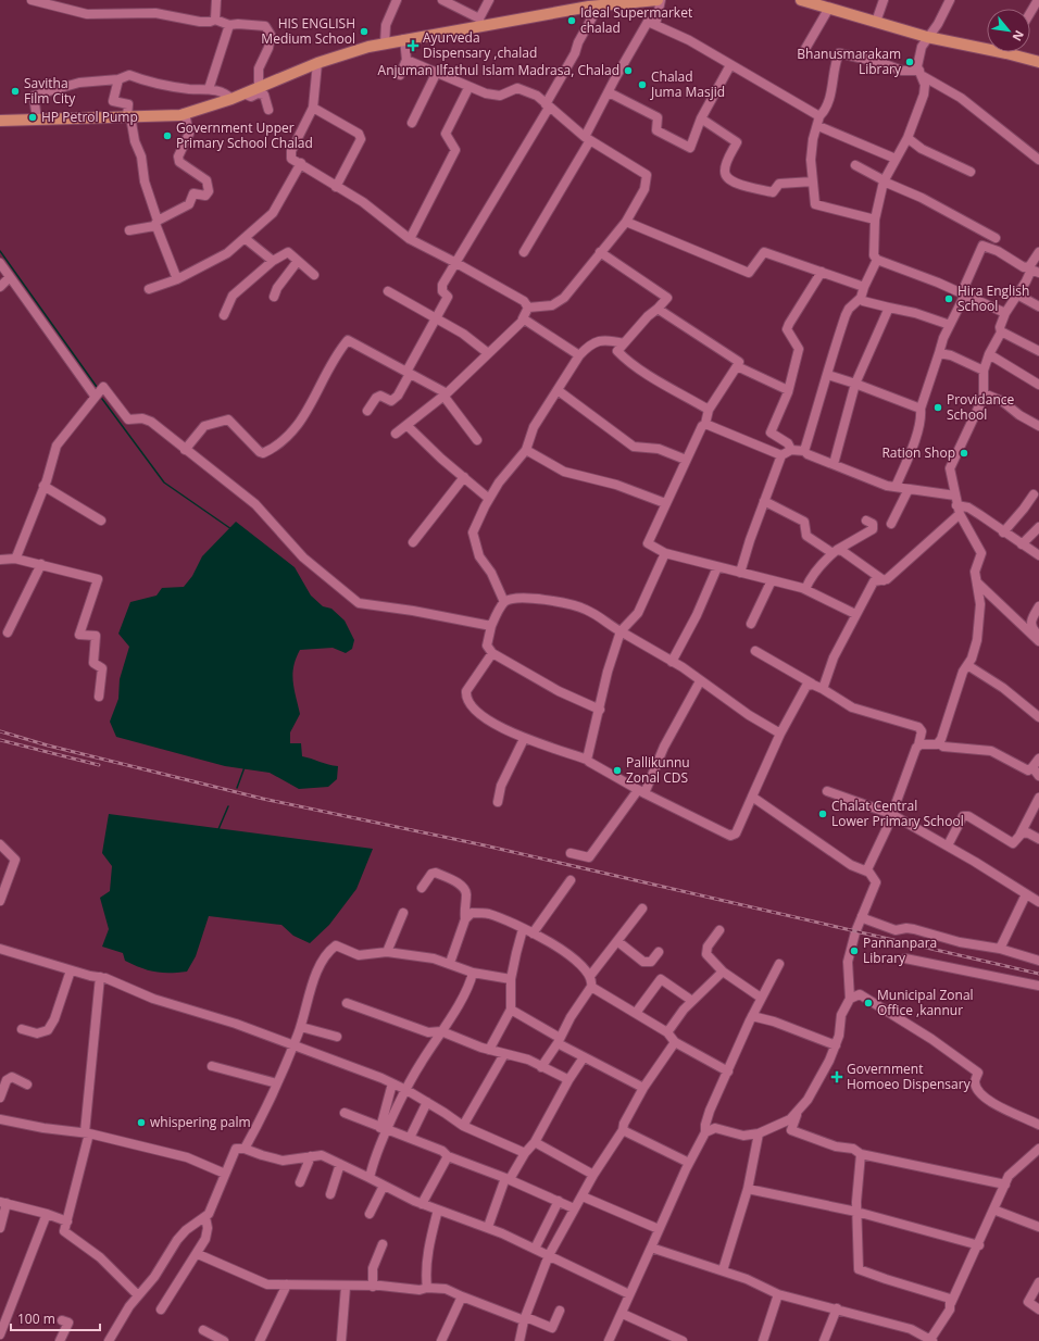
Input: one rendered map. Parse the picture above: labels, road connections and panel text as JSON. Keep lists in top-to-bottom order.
{
  "places": {
    "other": [
      "Ideal Supermarket chalad",
      "HIS ENGLISH Medium School",
      "Bhanusmarakam Library",
      "Anjuman Ilfathul Islam Madrasa, Chalad",
      "Chalad Juma Masjid",
      "Savitha Film City",
      "HP Petrol Pump",
      "Government Upper Primary School Chalad",
      "Hira English School",
      "Providance School",
      "Ration Shop",
      "Pallikunnu Zonal CDS",
      "Chalat Central Lower Primary School",
      "Pannanpara Library",
      "Municipal Zonal Office ,kannur",
      "whispering palm"
    ],
    "health": ["Ayurveda Dispensary ,chalad", "Government Homoeo Dispensary"]
  },
  "scale_bar": "100 m",
  "north": "bottom right"
}
